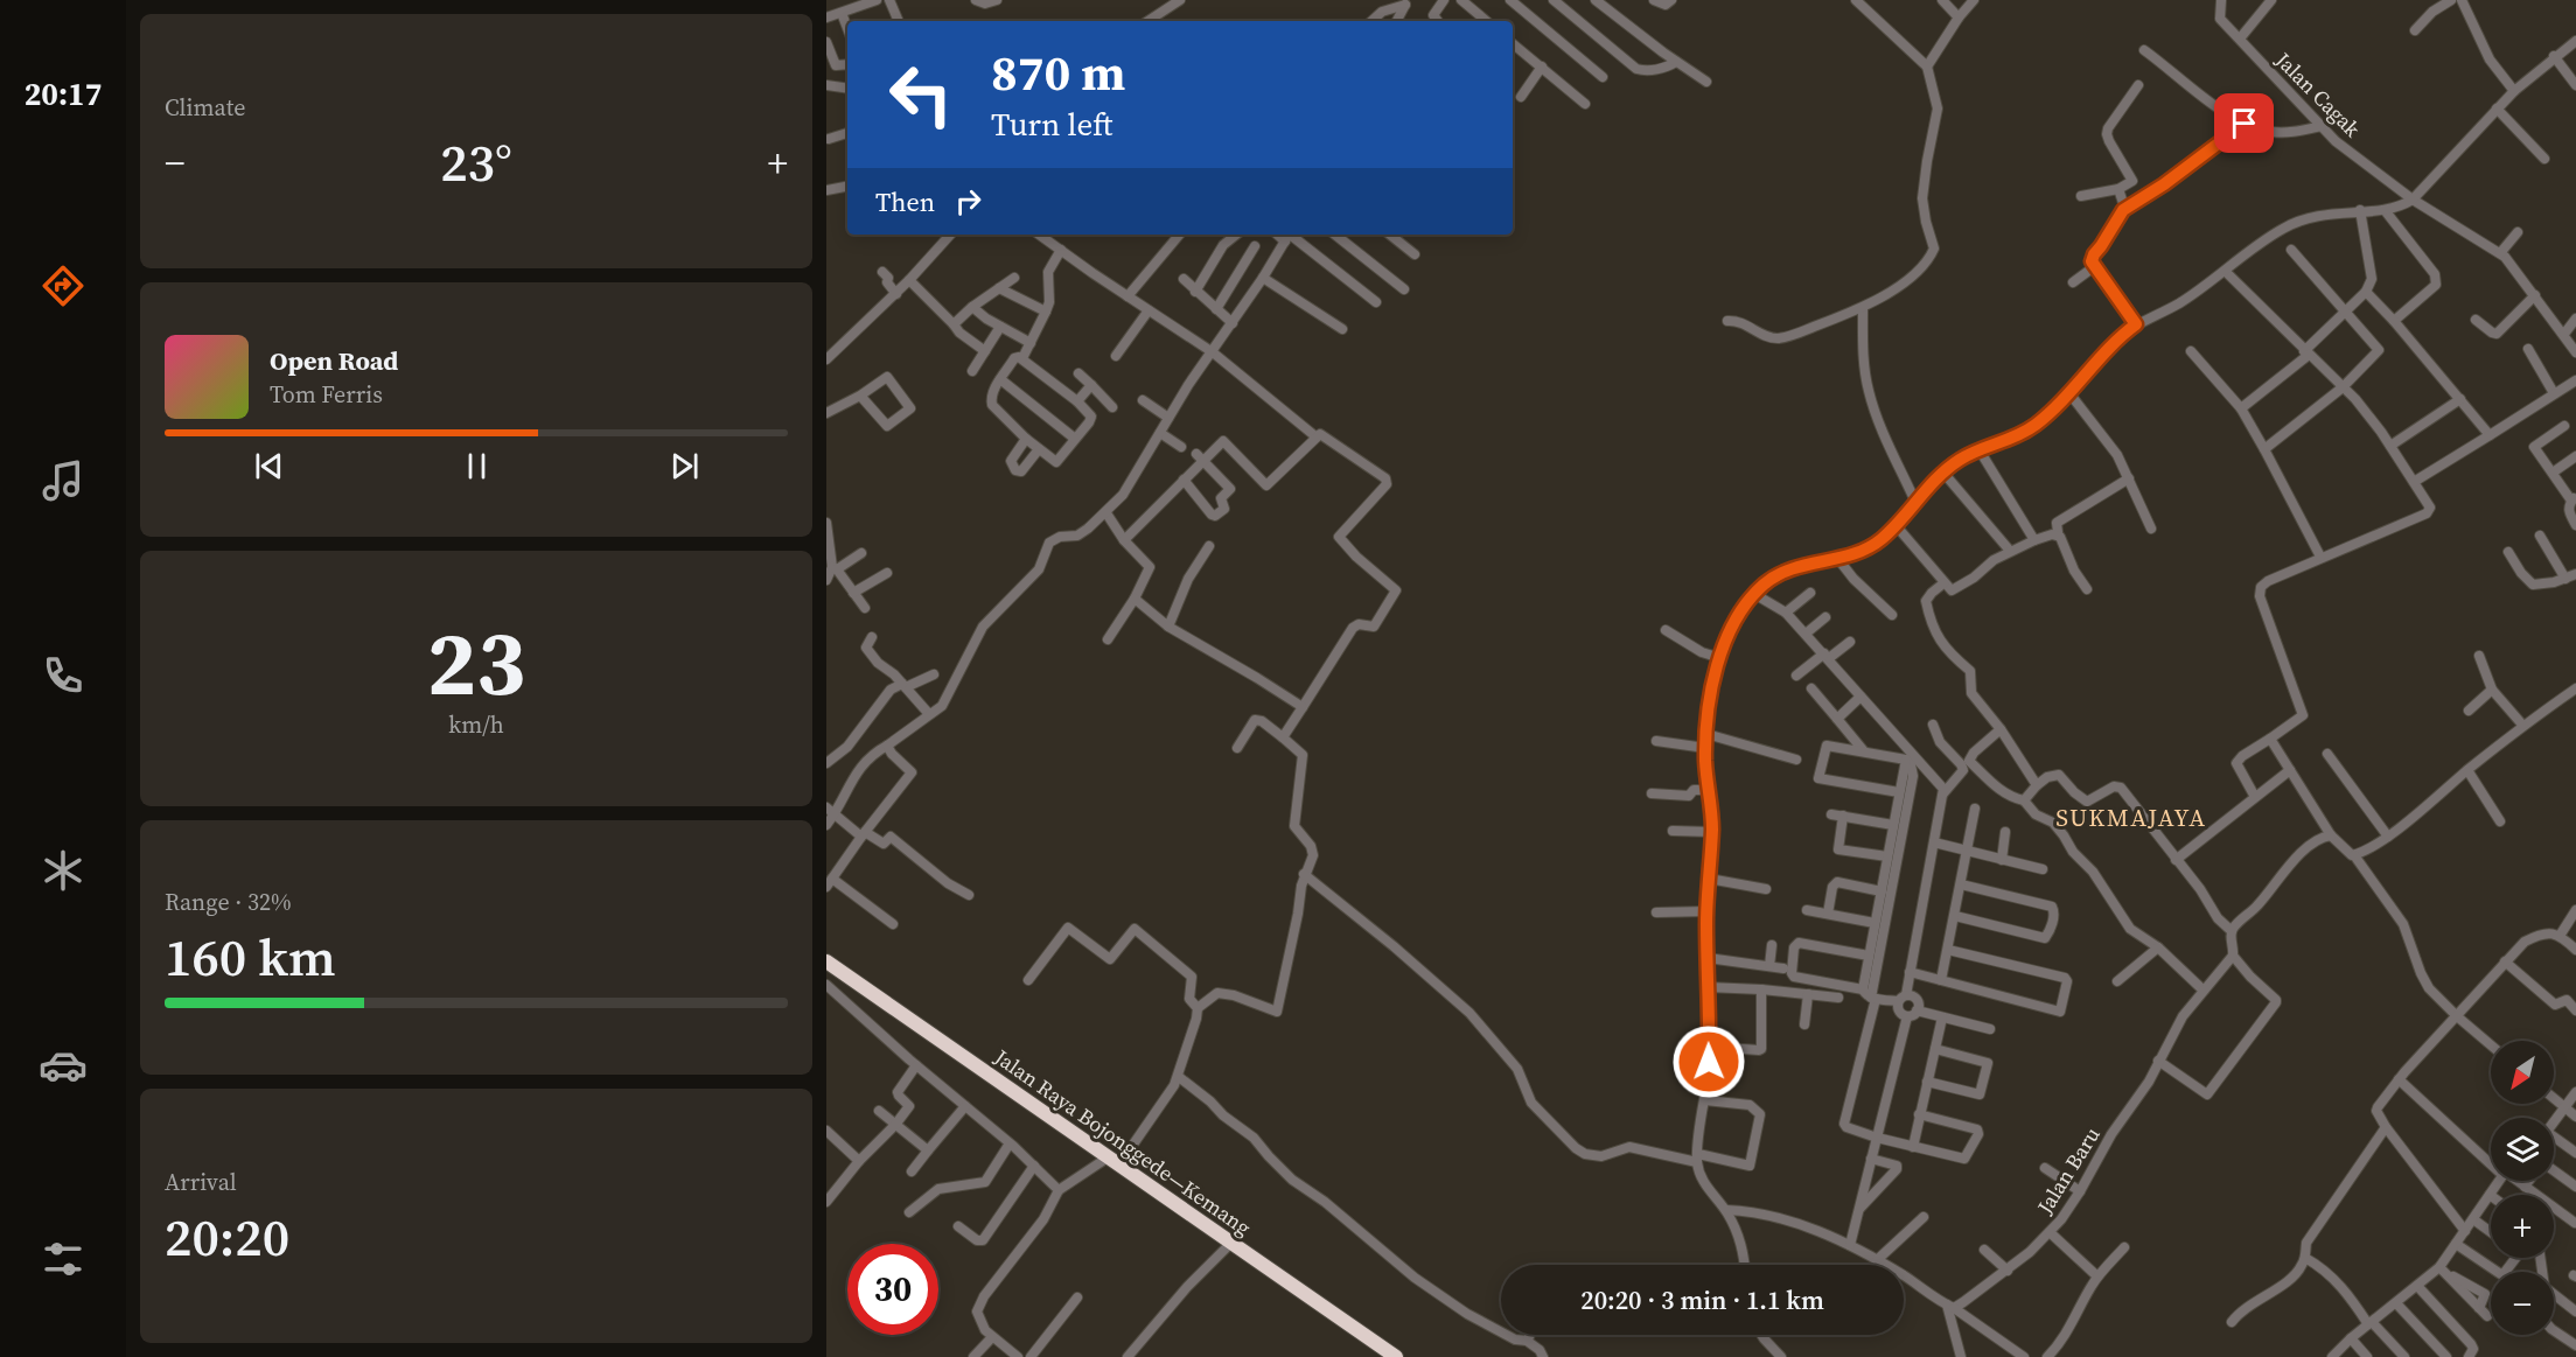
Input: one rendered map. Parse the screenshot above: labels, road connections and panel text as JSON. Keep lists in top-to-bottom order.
{
  "streets": {
    "highway": ["Jalan Raya Bojonggede—Kemang"],
    "street": ["Jalan Cagak", "Jalan Baru"]
  },
  "districts": ["SUKMAJAYA"],
  "north": "bottom left",
  "page": {
    "tabs": "20:17",
    "tile": [
      "Climate",
      ["23", "km/h"],
      ["Range · 32%", "160 km"],
      ["Arrival", "20:20"]
    ],
    "turn": ["870 m", "Turn left"],
    "heat": ["−", "23°", "+"],
    "then": "Then",
    "song": ["Open Road", "Tom Ferris"],
    "map_buttons": ["+", "−"],
    "limit": "30",
    "trip": "20:20 · 3 min · 1.1 km"
  }
}
